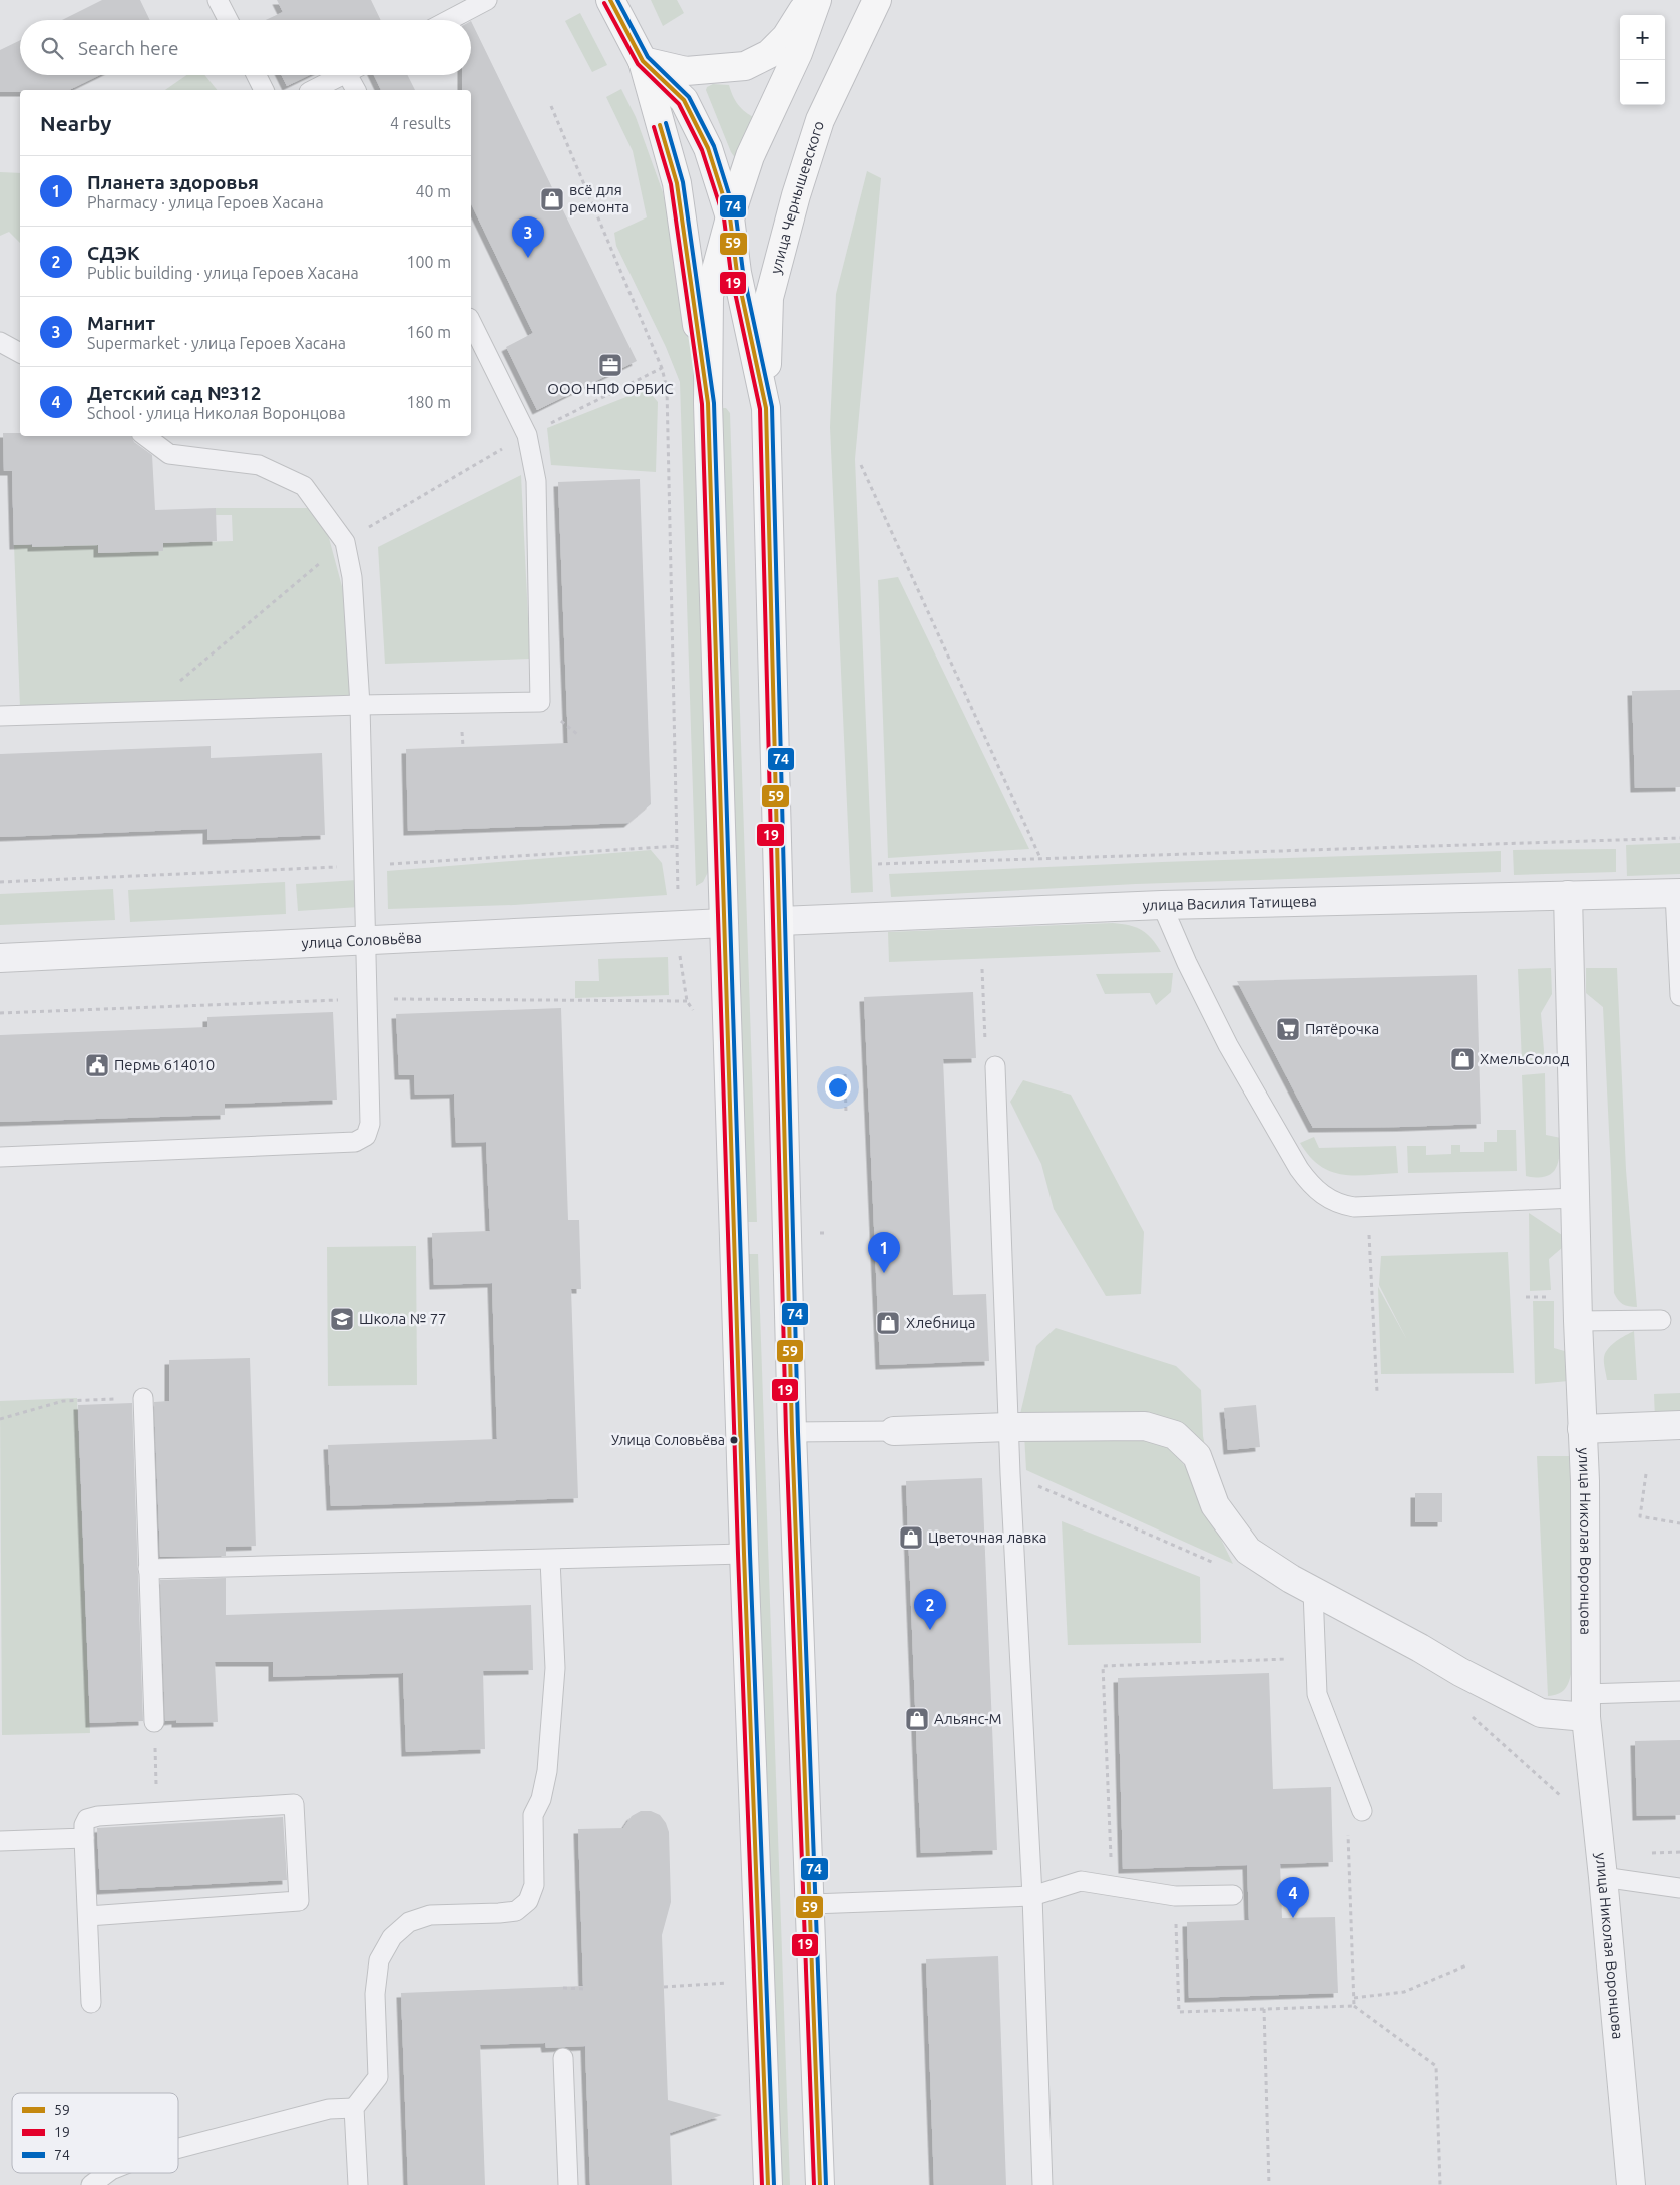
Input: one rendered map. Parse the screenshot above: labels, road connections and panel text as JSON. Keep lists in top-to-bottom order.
{
  "streets": {
    "main road": ["улица Чернышевского"],
    "street": ["улица Василия Татищева", "улица Соловьёва", "улица Николая Воронцова"]
  },
  "crossings": [
    ["улица Василия Татищева", "улица Николая Воронцова"]
  ],
  "places": {
    "shop": [
      "всё для ремонта",
      "ХмельСолод",
      "Хлебница",
      "Цветочная лавка",
      "Альянс-М"
    ],
    "office": ["ООО НПФ ОРБИС"],
    "supermarket": ["Пятёрочка"],
    "public building": ["Пермь 614010"],
    "school or university": ["Школа № 77"],
    "other": ["Улица Соловьёва"]
  },
  "lines": ["transit line 59", "transit line 74", "transit line 19"],
  "legend": ["59", "19", "74"],
  "page": {
    "map_buttons": ["+", "−"],
    "search": "Search here",
    "heading": ["Nearby", "4 results"],
    "list": [
      {
        "mark": "1",
        "name": "Планета здоровья",
        "note": "Pharmacy · улица Героев Хасана",
        "value": "40 m"
      },
      {
        "mark": "2",
        "name": "СДЭК",
        "note": "Public building · улица Героев Хасана",
        "value": "100 m"
      },
      {
        "mark": "3",
        "name": "Магнит",
        "note": "Supermarket · улица Героев Хасана",
        "value": "160 m"
      },
      {
        "mark": "4",
        "name": "Детский сад №312",
        "note": "School · улица Николая Воронцова",
        "value": "180 m"
      }
    ],
    "pins": [
      "3",
      "1",
      "2",
      "4"
    ]
  }
}
